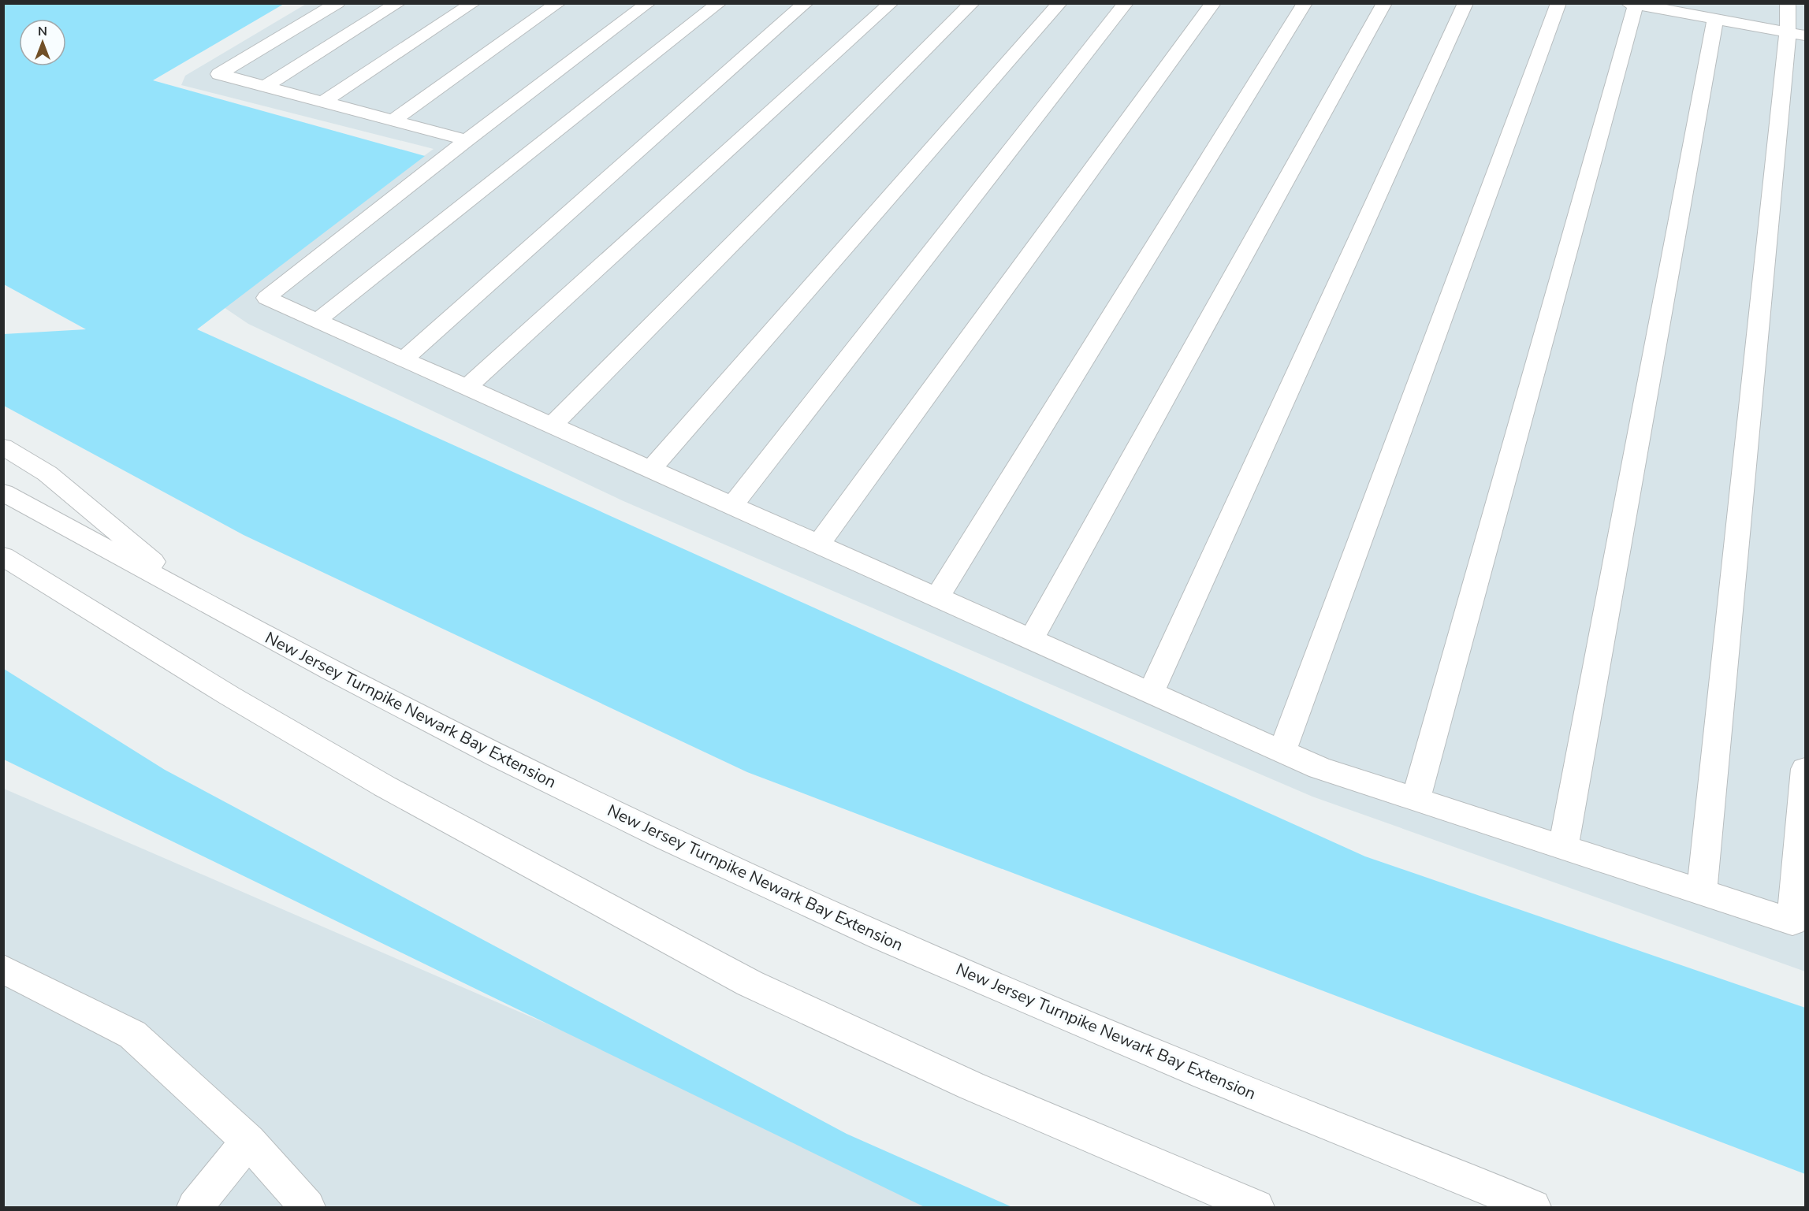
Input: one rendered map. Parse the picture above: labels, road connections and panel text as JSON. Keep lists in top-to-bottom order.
{
  "streets": {
    "main road": ["New Jersey Turnpike Newark Bay Extension"]
  },
  "north": "top"
}
